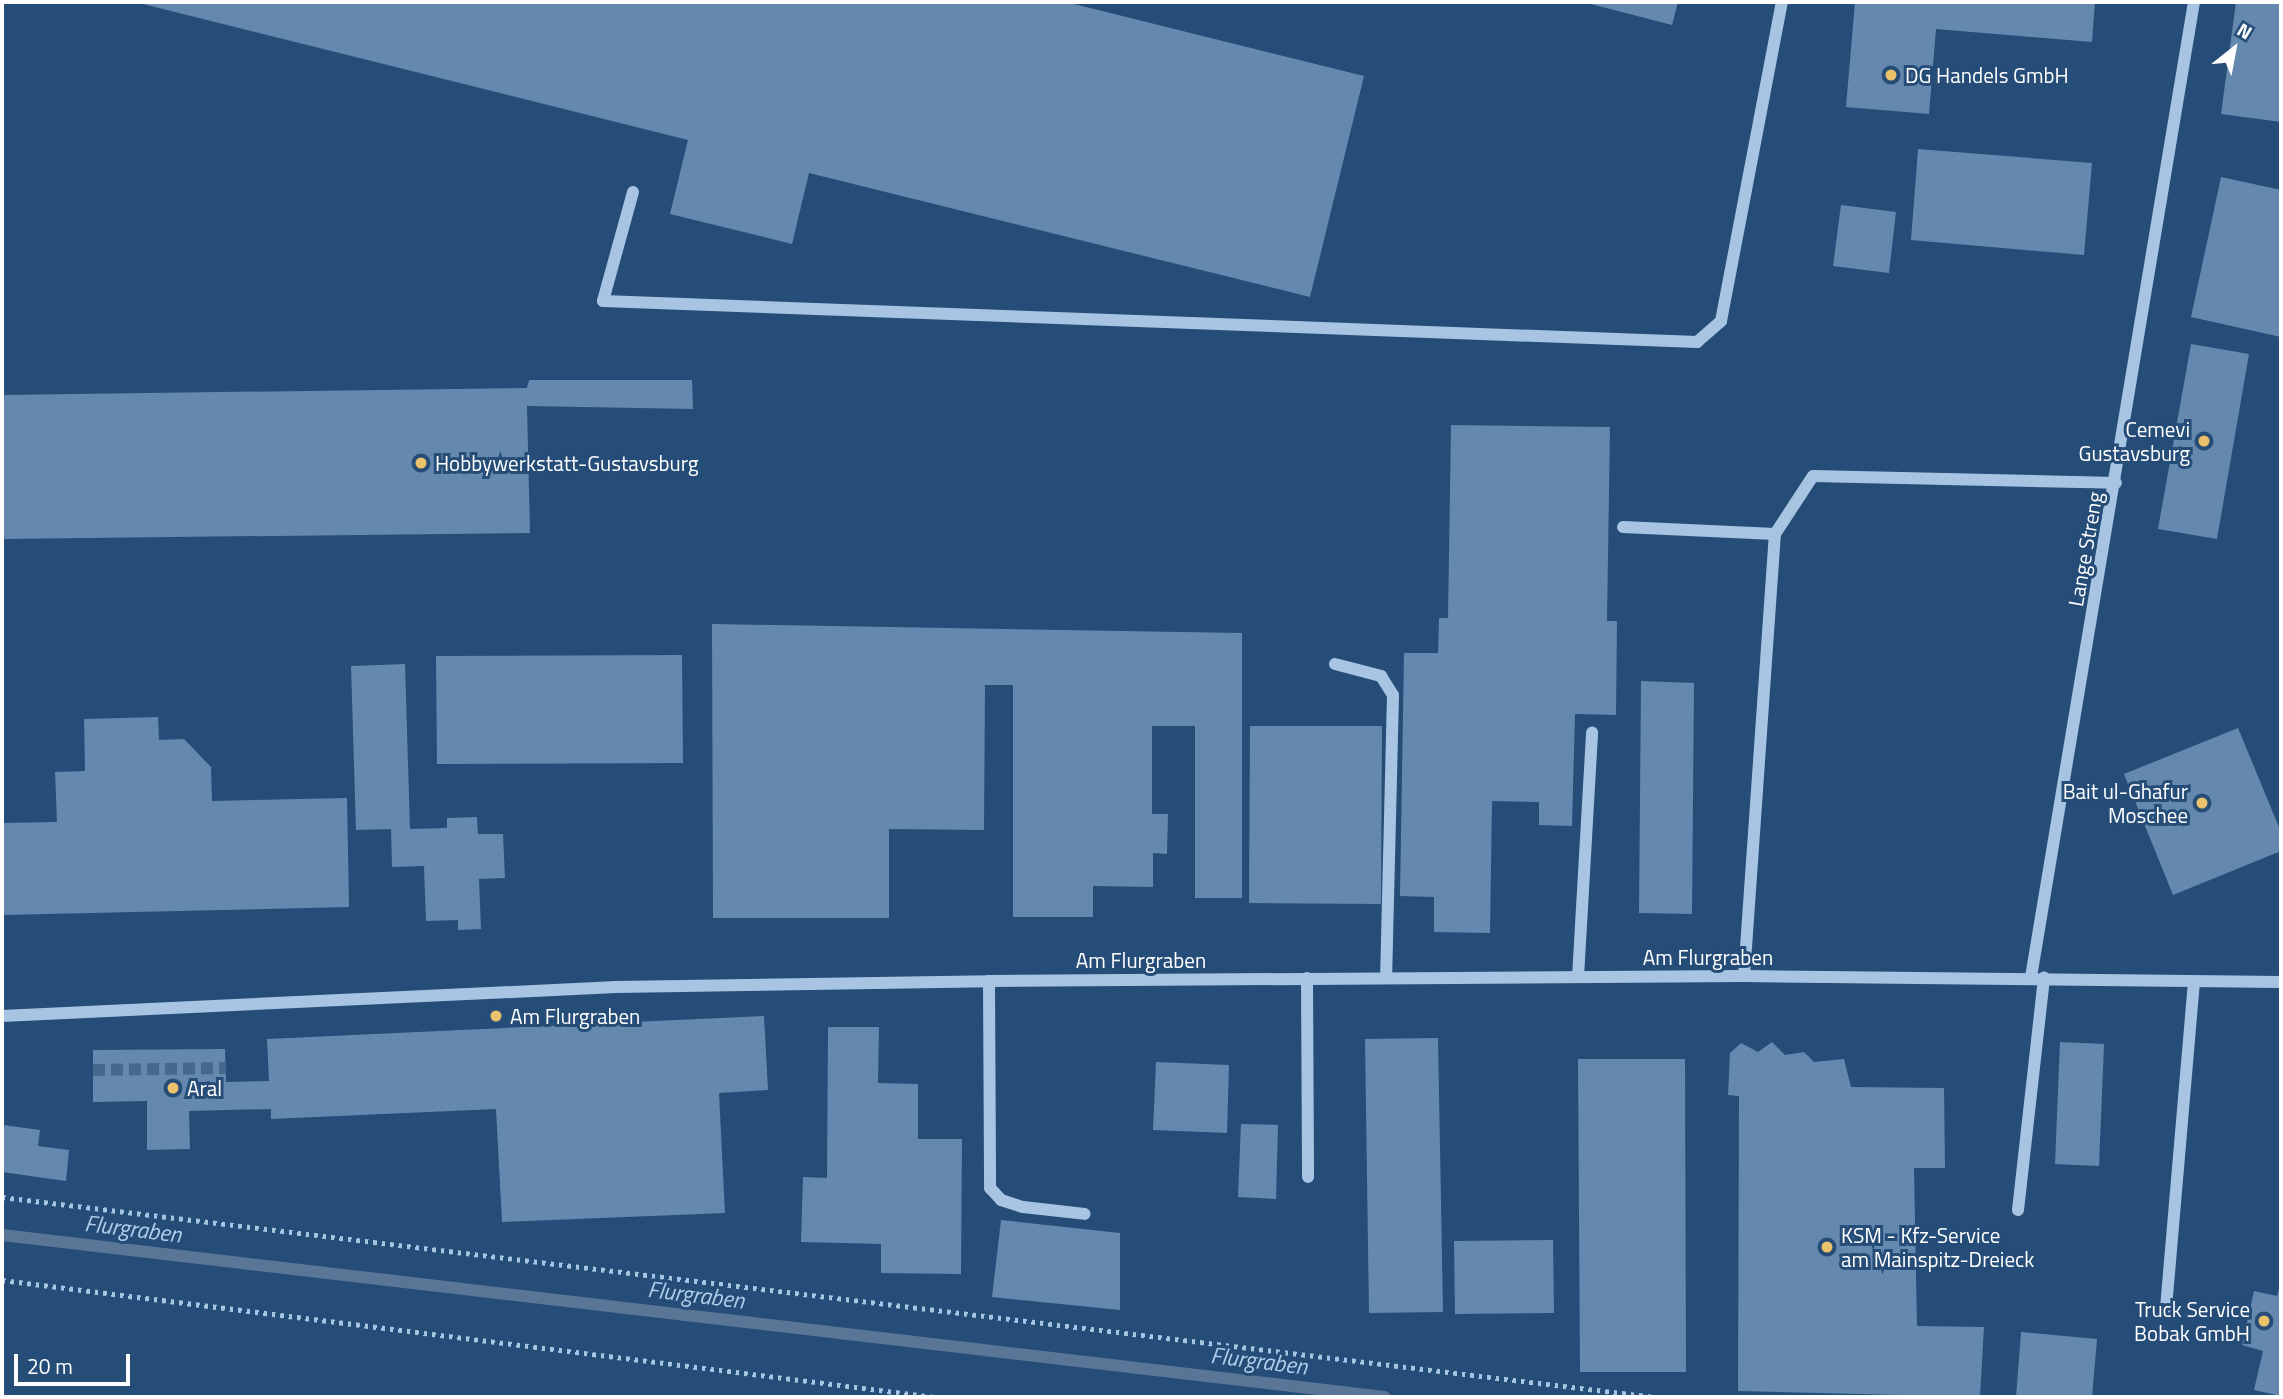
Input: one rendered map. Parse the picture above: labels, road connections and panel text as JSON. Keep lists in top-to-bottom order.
{
  "streets": {
    "street": ["Lange Streng", "Am Flurgraben"]
  },
  "crossings": [
    ["Lange Streng", "Am Flurgraben"]
  ],
  "water": ["Flurgraben"],
  "places": [
    "DG Handels GmbH",
    "Cemevi Gustavsburg",
    "Hobbywerkstatt-Gustavsburg",
    "Bait ul-Ghafur Moschee",
    "Am Flurgraben",
    "Aral",
    "KSM - Kfz-Service am Mainspitz-Dreieck",
    "Truck Service Bobak GmbH"
  ],
  "scale_bar": "20 m",
  "north": "top right"
}
